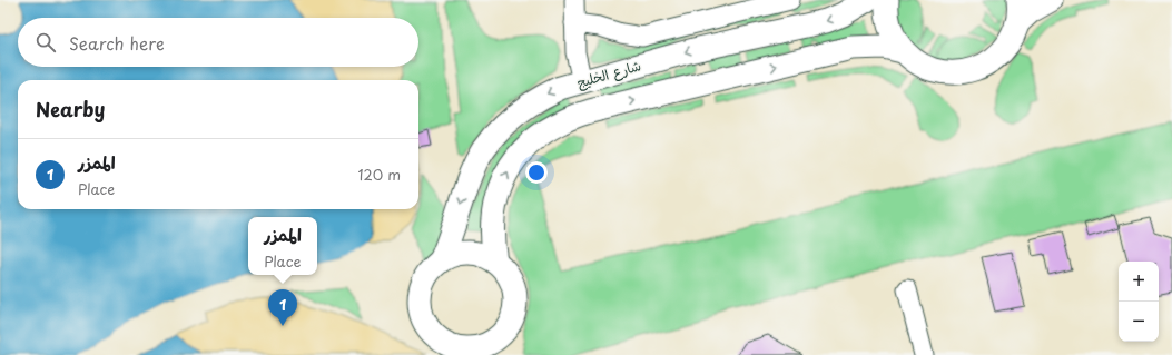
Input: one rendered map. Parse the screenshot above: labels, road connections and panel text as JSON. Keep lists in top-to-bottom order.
{
  "streets": {
    "main road": ["شارع الخليج"]
  },
  "page": {
    "search": "Search here",
    "heading": "Nearby",
    "list": [
      {
        "mark": "1",
        "name": "الممزر",
        "note": "Place",
        "value": "120 m"
      }
    ],
    "popup": ["الممزر", "Place"],
    "map_buttons": ["+", "−"],
    "pins": "1"
  }
}
